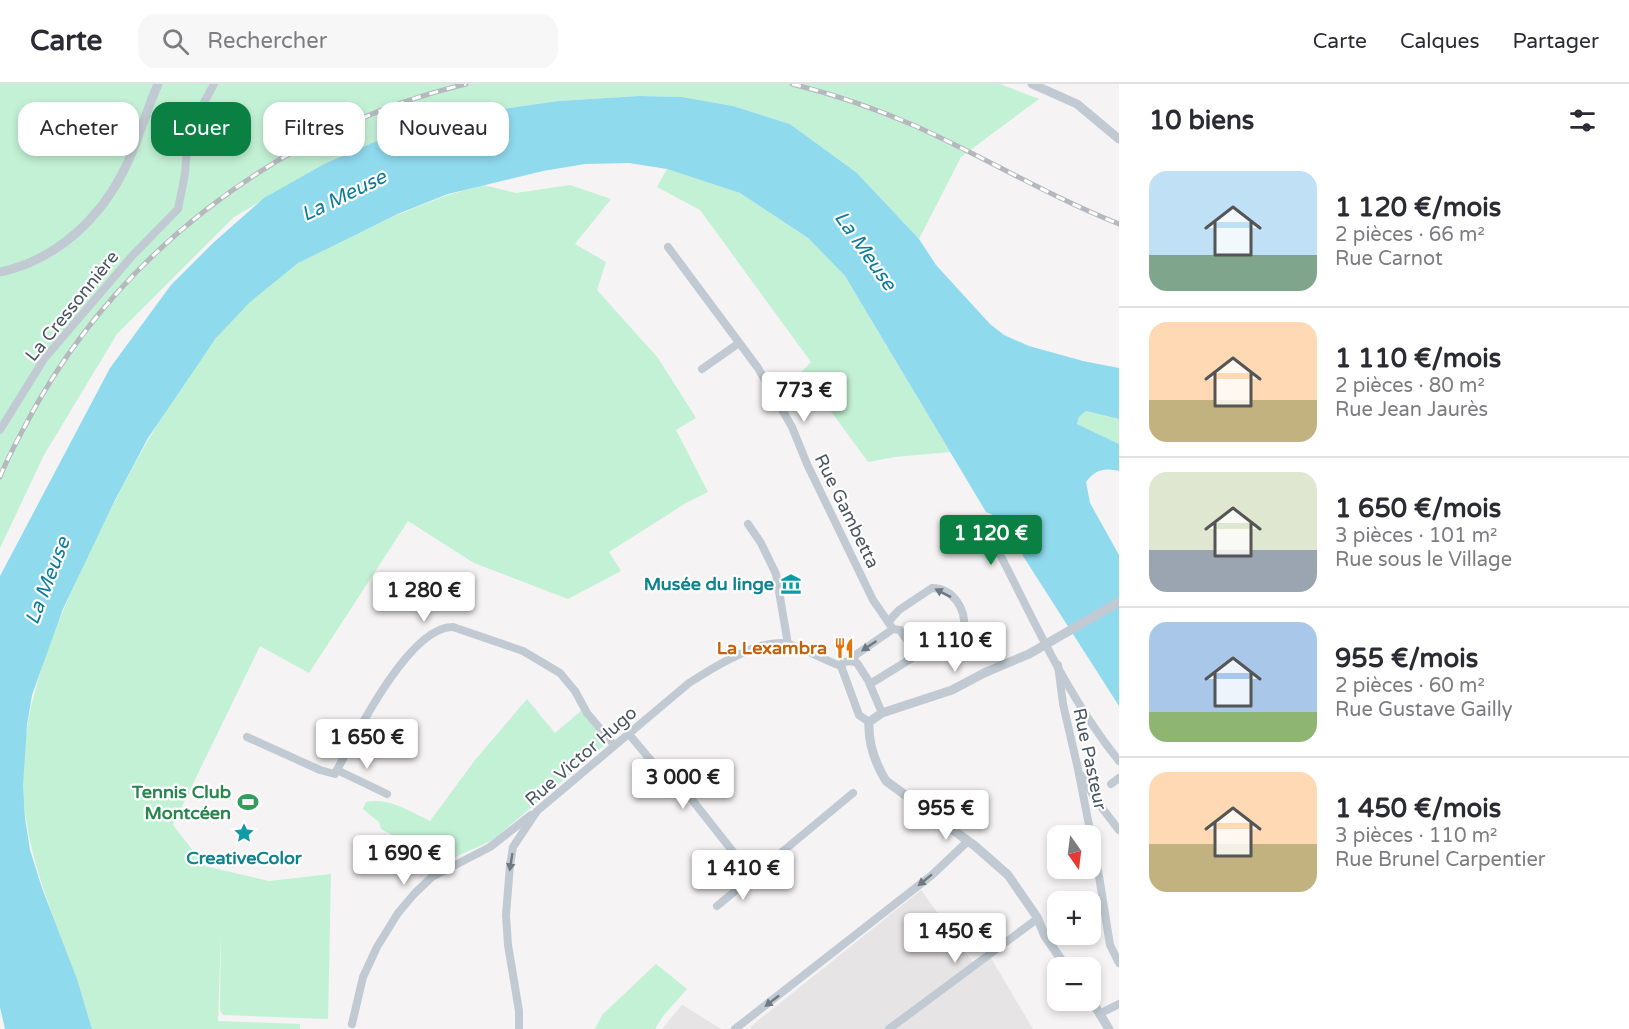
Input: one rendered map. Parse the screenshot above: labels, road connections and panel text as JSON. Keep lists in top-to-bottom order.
{
  "streets": {
    "street": [
      "La Cressonnière",
      "Rue Gambetta",
      "Rue Victor Hugo",
      "Rue Pasteur"
    ]
  },
  "one_way": ["Rue Victor Hugo"],
  "water": ["La Meuse"],
  "places": {
    "museum": ["Musée du linge"],
    "restaurant": ["La Lexambra"],
    "sports": ["Tennis Club Montcéen"],
    "place": ["CreativeColor"]
  },
  "north": "bottom",
  "page": {
    "header": "Carte",
    "search": "Rechercher",
    "nav": ["Carte", "Calques", "Partager"],
    "heading": "10 biens",
    "chip": [
      "Acheter",
      "Louer",
      "Filtres",
      "Nouveau"
    ],
    "list": [
      {
        "name": "1 120 €/mois",
        "note": "2 pièces · 66 m² · Rue Carnot"
      },
      {
        "name": "1 110 €/mois",
        "note": "2 pièces · 80 m² · Rue Jean Jaurès"
      },
      {
        "name": "1 650 €/mois",
        "note": "3 pièces · 101 m² · Rue sous le Village"
      },
      {
        "name": "955 €/mois",
        "note": "2 pièces · 60 m² · Rue Gustave Gailly"
      },
      {
        "name": "1 450 €/mois",
        "note": "3 pièces · 110 m² · Rue Brunel Carpentier"
      }
    ],
    "price": [
      "773 €",
      "1 120 €",
      "1 280 €",
      "1 110 €",
      "1 650 €",
      "3 000 €",
      "955 €",
      "1 690 €",
      "1 410 €",
      "1 450 €"
    ],
    "map_buttons": ["+", "−"]
  }
}
